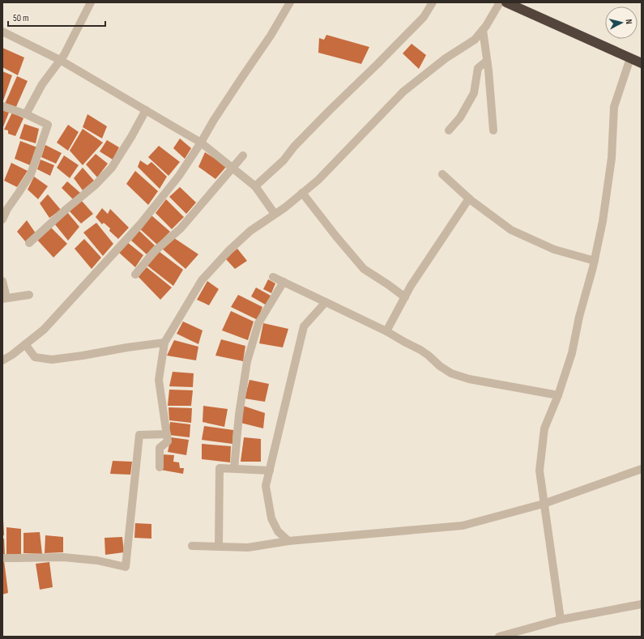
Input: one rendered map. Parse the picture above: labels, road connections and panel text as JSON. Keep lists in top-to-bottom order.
{
  "scale_bar": "50 m",
  "north": "right"
}
